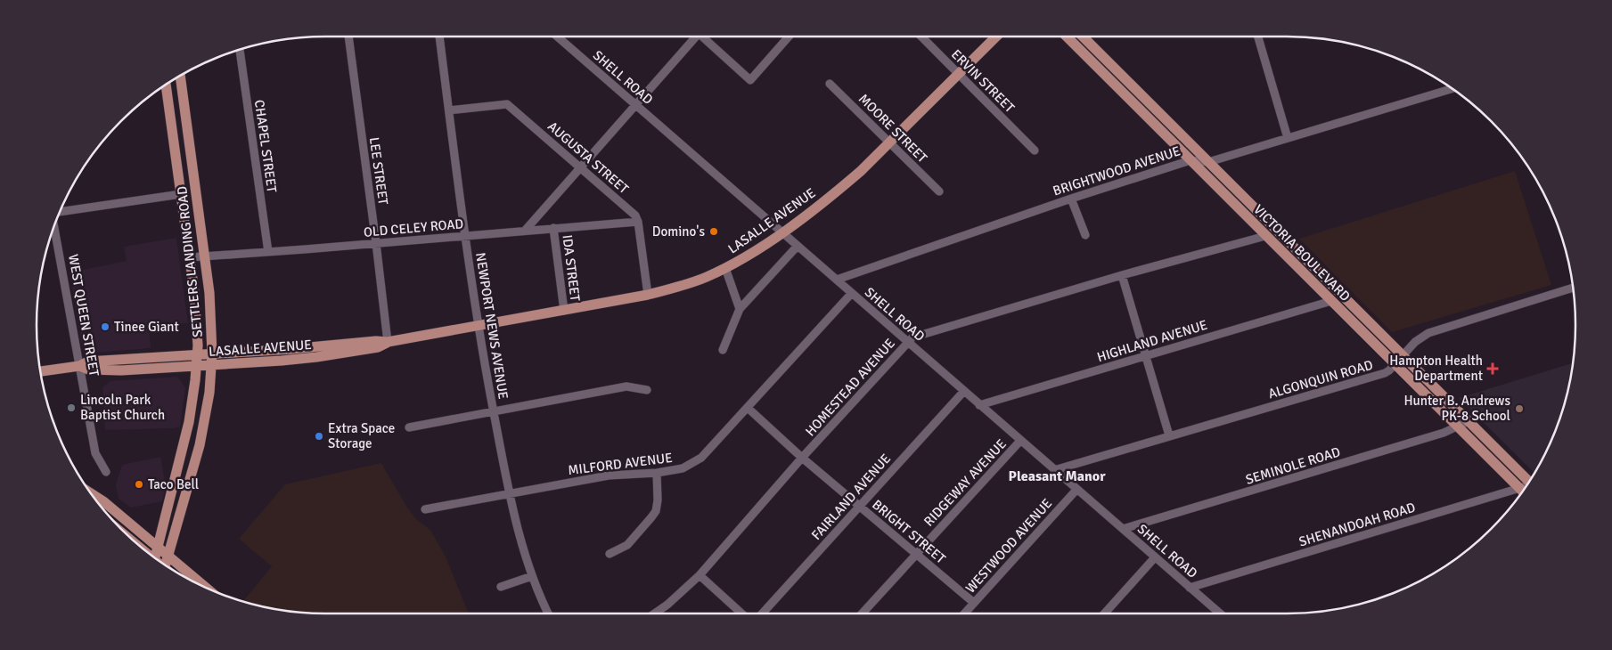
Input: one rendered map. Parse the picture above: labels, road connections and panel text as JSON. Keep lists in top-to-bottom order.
{
  "streets": {
    "main road": ["LASALLE AVENUE", "VICTORIA BOULEVARD", "SETTLERS LANDING ROAD"],
    "street": [
      "SHELL ROAD",
      "ERVIN STREET",
      "MOORE STREET",
      "CHAPEL STREET",
      "AUGUSTA STREET",
      "LEE STREET",
      "BRIGHTWOOD AVENUE",
      "OLD CELEY ROAD",
      "IDA STREET",
      "WEST QUEEN STREET",
      "NEWPORT NEWS AVENUE",
      "HIGHLAND AVENUE",
      "ALGONQUIN ROAD",
      "HOMESTEAD AVENUE",
      "MILFORD AVENUE",
      "SEMINOLE ROAD",
      "RIDGEWAY AVENUE",
      "FAIRLAND AVENUE",
      "SHENANDOAH ROAD",
      "BRIGHT STREET",
      "WESTWOOD AVENUE"
    ]
  },
  "crossings": [
    ["SHELL ROAD", "BRIGHTWOOD AVENUE"],
    ["SHELL ROAD", "LASALLE AVENUE"],
    ["SHELL ROAD", "HIGHLAND AVENUE"],
    ["SHELL ROAD", "ALGONQUIN ROAD"],
    ["SHELL ROAD", "HOMESTEAD AVENUE"],
    ["SHELL ROAD", "MILFORD AVENUE"],
    ["SHELL ROAD", "SEMINOLE ROAD"],
    ["SHELL ROAD", "RIDGEWAY AVENUE"],
    ["SHELL ROAD", "FAIRLAND AVENUE"],
    ["SHELL ROAD", "SHENANDOAH ROAD"],
    ["SHELL ROAD", "WESTWOOD AVENUE"],
    ["ERVIN STREET", "LASALLE AVENUE"],
    ["MOORE STREET", "LASALLE AVENUE"],
    ["CHAPEL STREET", "OLD CELEY ROAD"],
    ["AUGUSTA STREET", "OLD CELEY ROAD"],
    ["AUGUSTA STREET", "NEWPORT NEWS AVENUE"],
    ["LEE STREET", "LASALLE AVENUE"],
    ["LEE STREET", "OLD CELEY ROAD"],
    ["BRIGHTWOOD AVENUE", "VICTORIA BOULEVARD"],
    ["LASALLE AVENUE", "SETTLERS LANDING ROAD"],
    ["LASALLE AVENUE", "IDA STREET"],
    ["LASALLE AVENUE", "WEST QUEEN STREET"],
    ["LASALLE AVENUE", "NEWPORT NEWS AVENUE"],
    ["OLD CELEY ROAD", "SETTLERS LANDING ROAD"],
    ["OLD CELEY ROAD", "IDA STREET"],
    ["OLD CELEY ROAD", "NEWPORT NEWS AVENUE"],
    ["VICTORIA BOULEVARD", "HIGHLAND AVENUE"],
    ["VICTORIA BOULEVARD", "ALGONQUIN ROAD"],
    ["VICTORIA BOULEVARD", "HOMESTEAD AVENUE"],
    ["VICTORIA BOULEVARD", "SEMINOLE ROAD"],
    ["VICTORIA BOULEVARD", "SHENANDOAH ROAD"],
    ["NEWPORT NEWS AVENUE", "MILFORD AVENUE"],
    ["HOMESTEAD AVENUE", "BRIGHT STREET"],
    ["MILFORD AVENUE", "BRIGHT STREET"],
    ["RIDGEWAY AVENUE", "BRIGHT STREET"],
    ["FAIRLAND AVENUE", "BRIGHT STREET"],
    ["BRIGHT STREET", "WESTWOOD AVENUE"]
  ],
  "districts": ["Pleasant Manor"],
  "places": {
    "other": [
      "Domino's",
      "Tinee Giant",
      "Lincoln Park Baptist Church",
      "Hunter B. Andrews PK-8 School",
      "Extra Space Storage",
      "Taco Bell"
    ],
    "health": ["Hampton Health Department"]
  }
}
